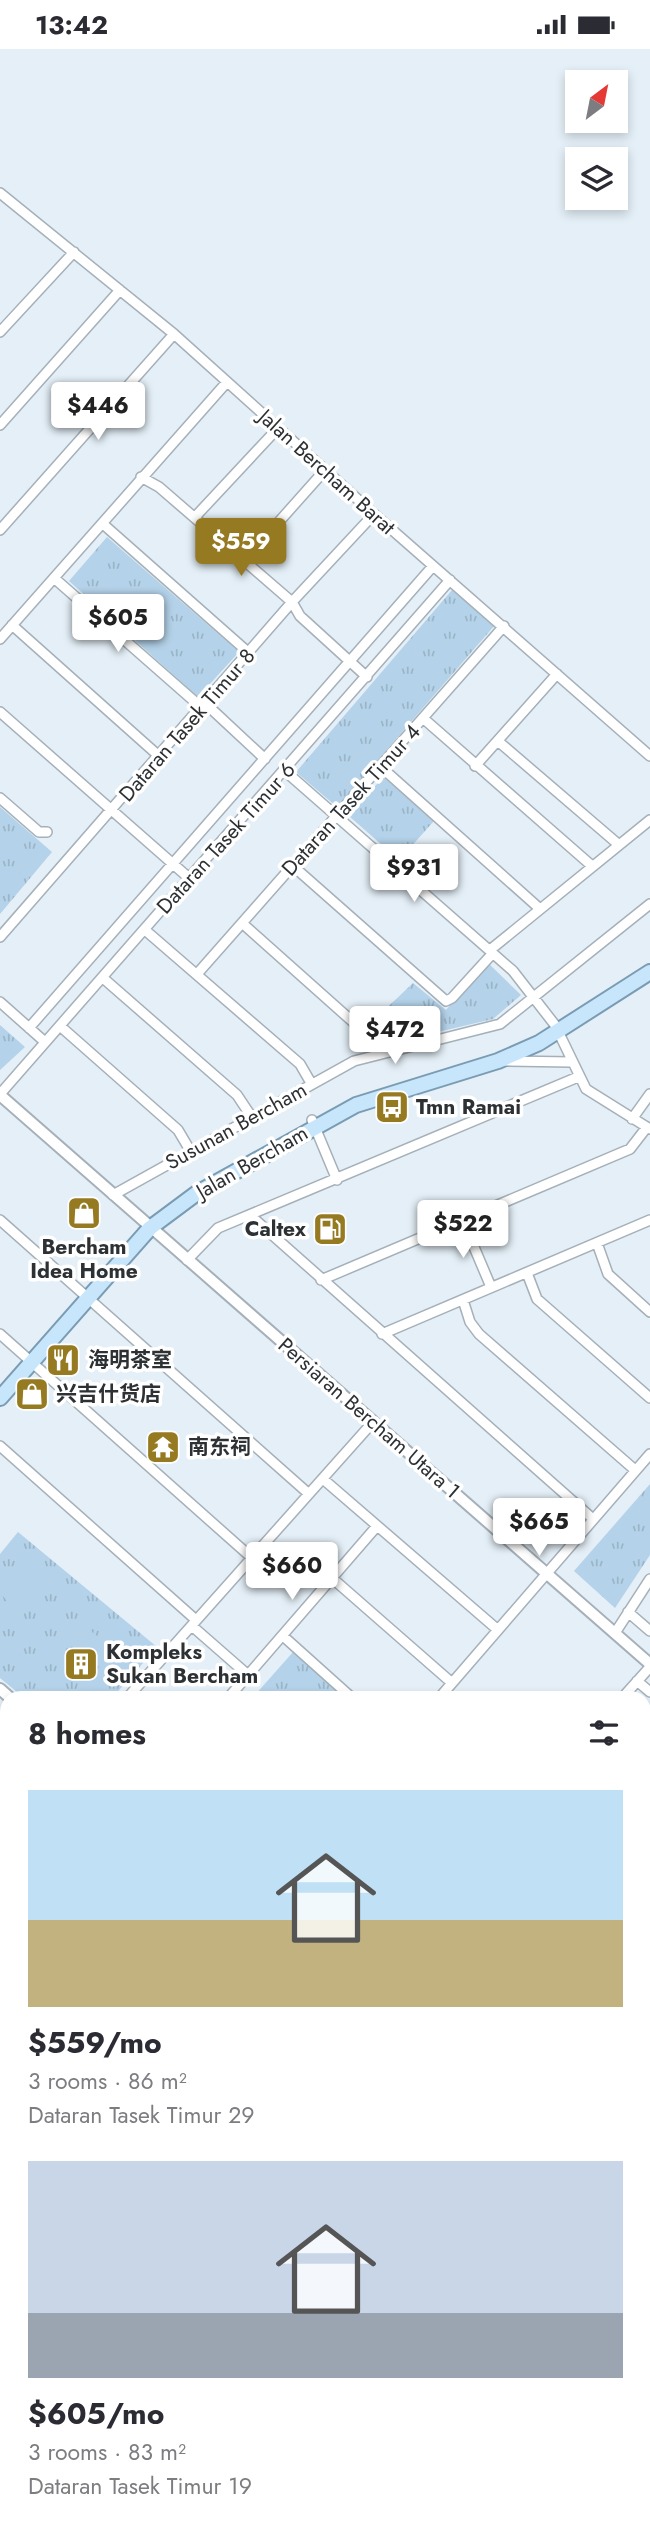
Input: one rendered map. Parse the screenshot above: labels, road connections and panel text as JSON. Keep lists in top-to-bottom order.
{
  "streets": {
    "main road": ["Jalan Bercham"],
    "street": [
      "Jalan Bercham Barat",
      "Dataran Tasek Timur 8",
      "Dataran Tasek Timur 4",
      "Dataran Tasek Timur 6",
      "Susunan Bercham",
      "Persiaran Bercham Utara 1"
    ]
  },
  "crossings": [
    ["Jalan Bercham Barat", "Dataran Tasek Timur 8"],
    ["Jalan Bercham Barat", "Dataran Tasek Timur 4"],
    ["Jalan Bercham Barat", "Dataran Tasek Timur 6"],
    ["Dataran Tasek Timur 6", "Persiaran Bercham Utara 1"],
    ["Susunan Bercham", "Persiaran Bercham Utara 1"],
    ["Jalan Bercham", "Persiaran Bercham Utara 1"]
  ],
  "places": {
    "bus stop": ["Tmn Ramai"],
    "shop": ["Bercham Idea Home", "兴吉什货店"],
    "fuel station": ["Caltex"],
    "restaurant": ["海明茶室"],
    "temple": ["南东祠"],
    "building": ["Kompleks Sukan Bercham"]
  },
  "north": "top right",
  "page": {
    "status": "13:42",
    "price": [
      "$446",
      "$559",
      "$605",
      "$931",
      "$472",
      "$522",
      "$665",
      "$660"
    ],
    "heading": "8 homes",
    "list": [
      {
        "name": "$559/mo",
        "note": "3 rooms · 86 m² · Dataran Tasek Timur 29"
      },
      {
        "name": "$605/mo",
        "note": "3 rooms · 83 m² · Dataran Tasek Timur 19"
      }
    ]
  }
}
